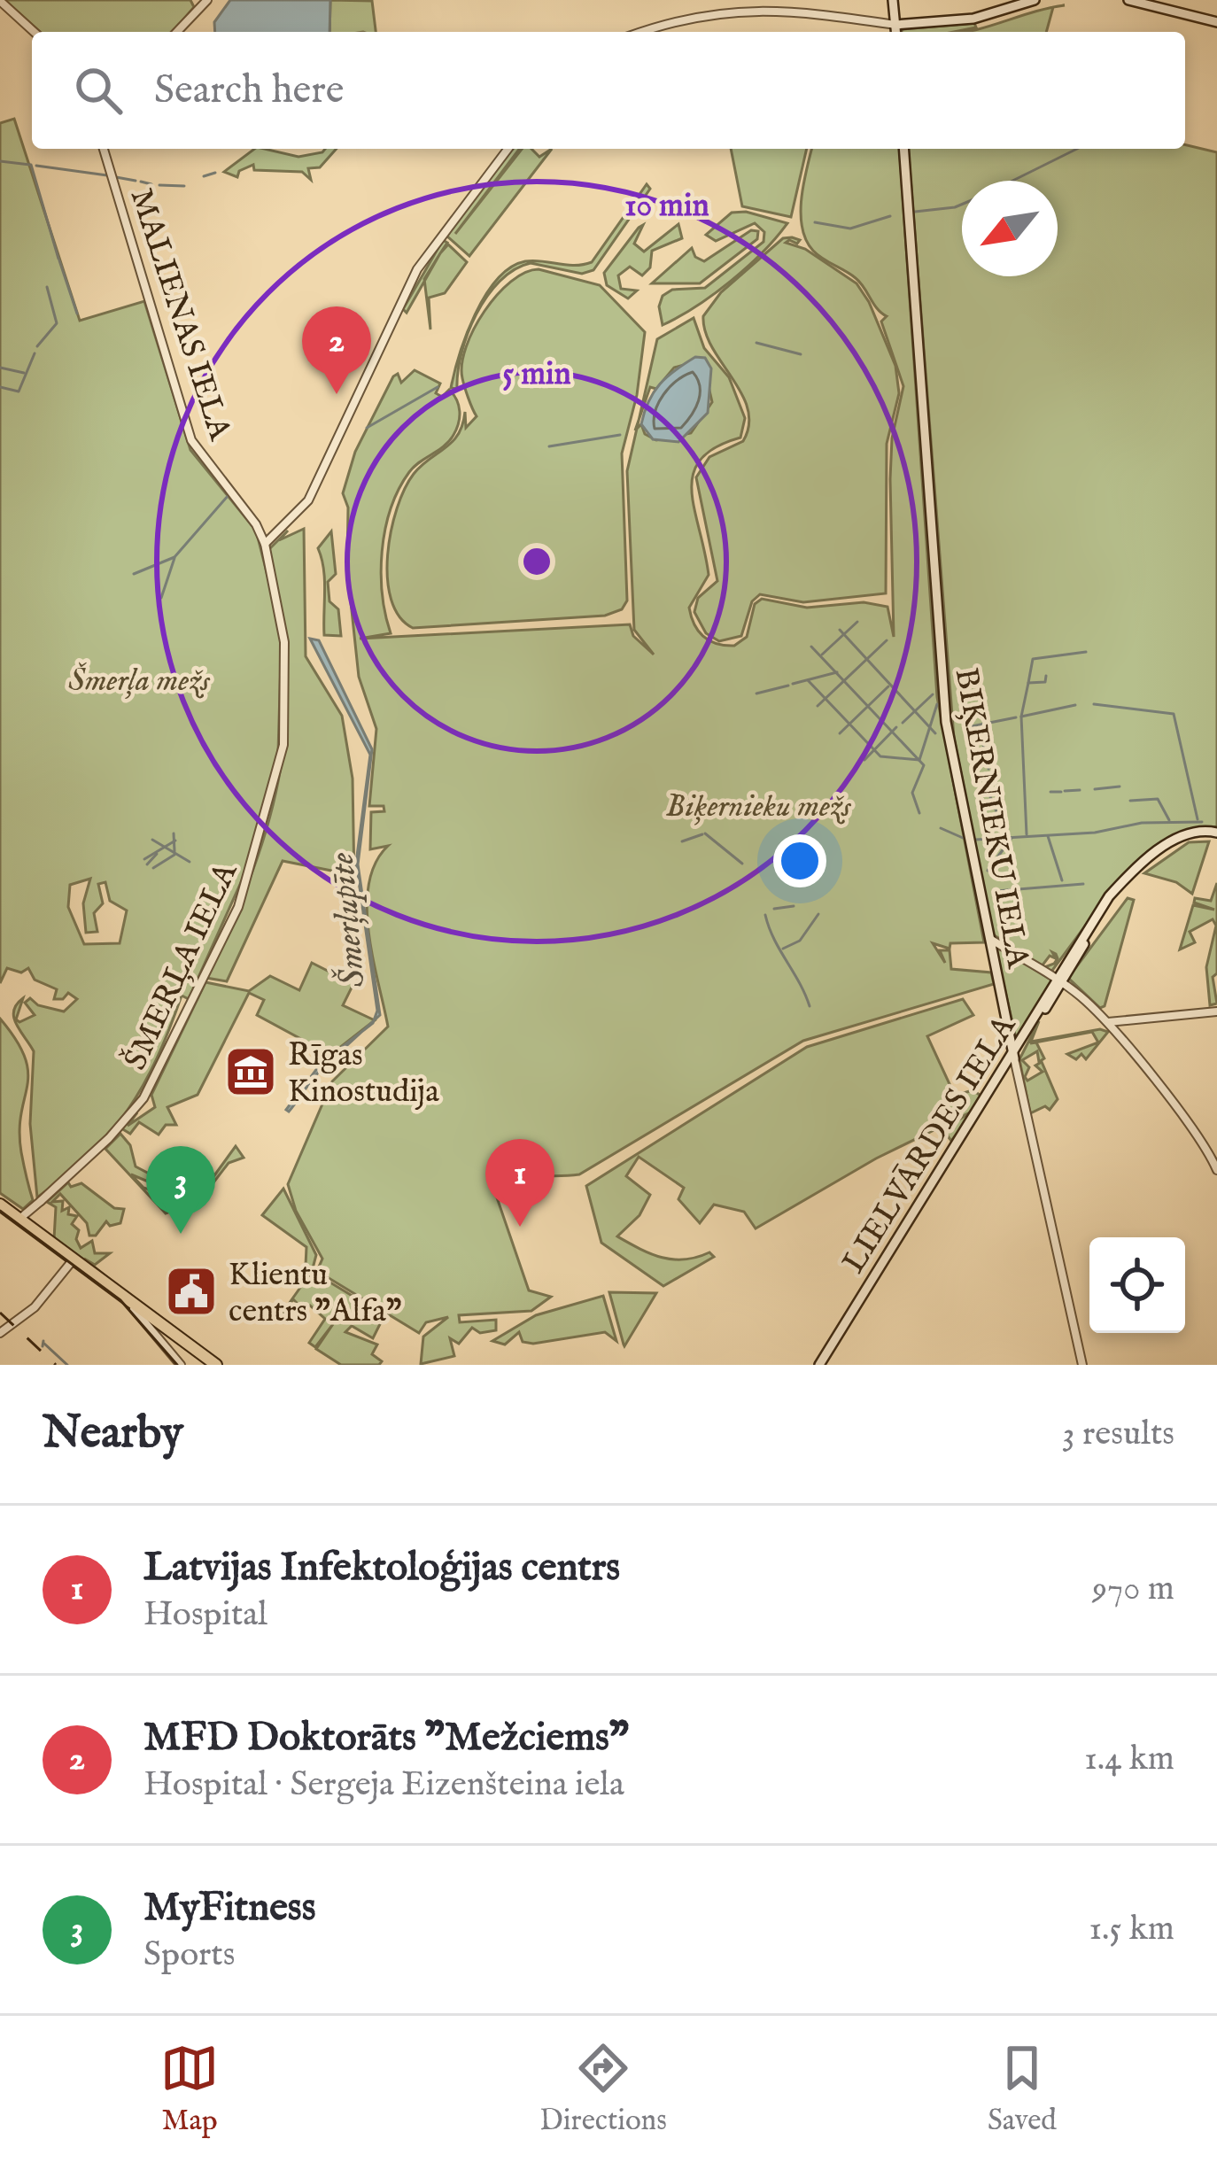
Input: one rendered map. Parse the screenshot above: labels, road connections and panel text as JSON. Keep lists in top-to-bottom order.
{
  "streets": {
    "main road": ["BIĶERNIEKU IELA", "LIELVĀRDES IELA"],
    "street": ["MALIENAS IELA", "ŠMERĻA IELA"]
  },
  "crossings": [
    ["MALIENAS IELA", "ŠMERĻA IELA"],
    ["BIĶERNIEKU IELA", "LIELVĀRDES IELA"]
  ],
  "water": ["Šmerļupīte"],
  "parks": ["Šmerļa mežs", "Biķernieku mežs"],
  "places": {
    "museum": ["Rīgas Kinostudija"],
    "public building": ["Klientu centrs \"Alfa\""]
  },
  "north": "bottom left",
  "page": {
    "search": "Search here",
    "pins": ["2", "1", "3"],
    "heading": ["Nearby", "3 results"],
    "list": [
      {
        "mark": "1",
        "name": "Latvijas Infektoloģijas centrs",
        "note": "Hospital",
        "value": "970 m"
      },
      {
        "mark": "2",
        "name": "MFD Doktorāts \"Mežciems\"",
        "note": "Hospital · Sergeja Eizenšteina iela",
        "value": "1.4 km"
      },
      {
        "mark": "3",
        "name": "MyFitness",
        "note": "Sports",
        "value": "1.5 km"
      }
    ],
    "nav": ["Map", "Directions", "Saved"]
  },
  "rings": ["10 min", "5 min"]
}
